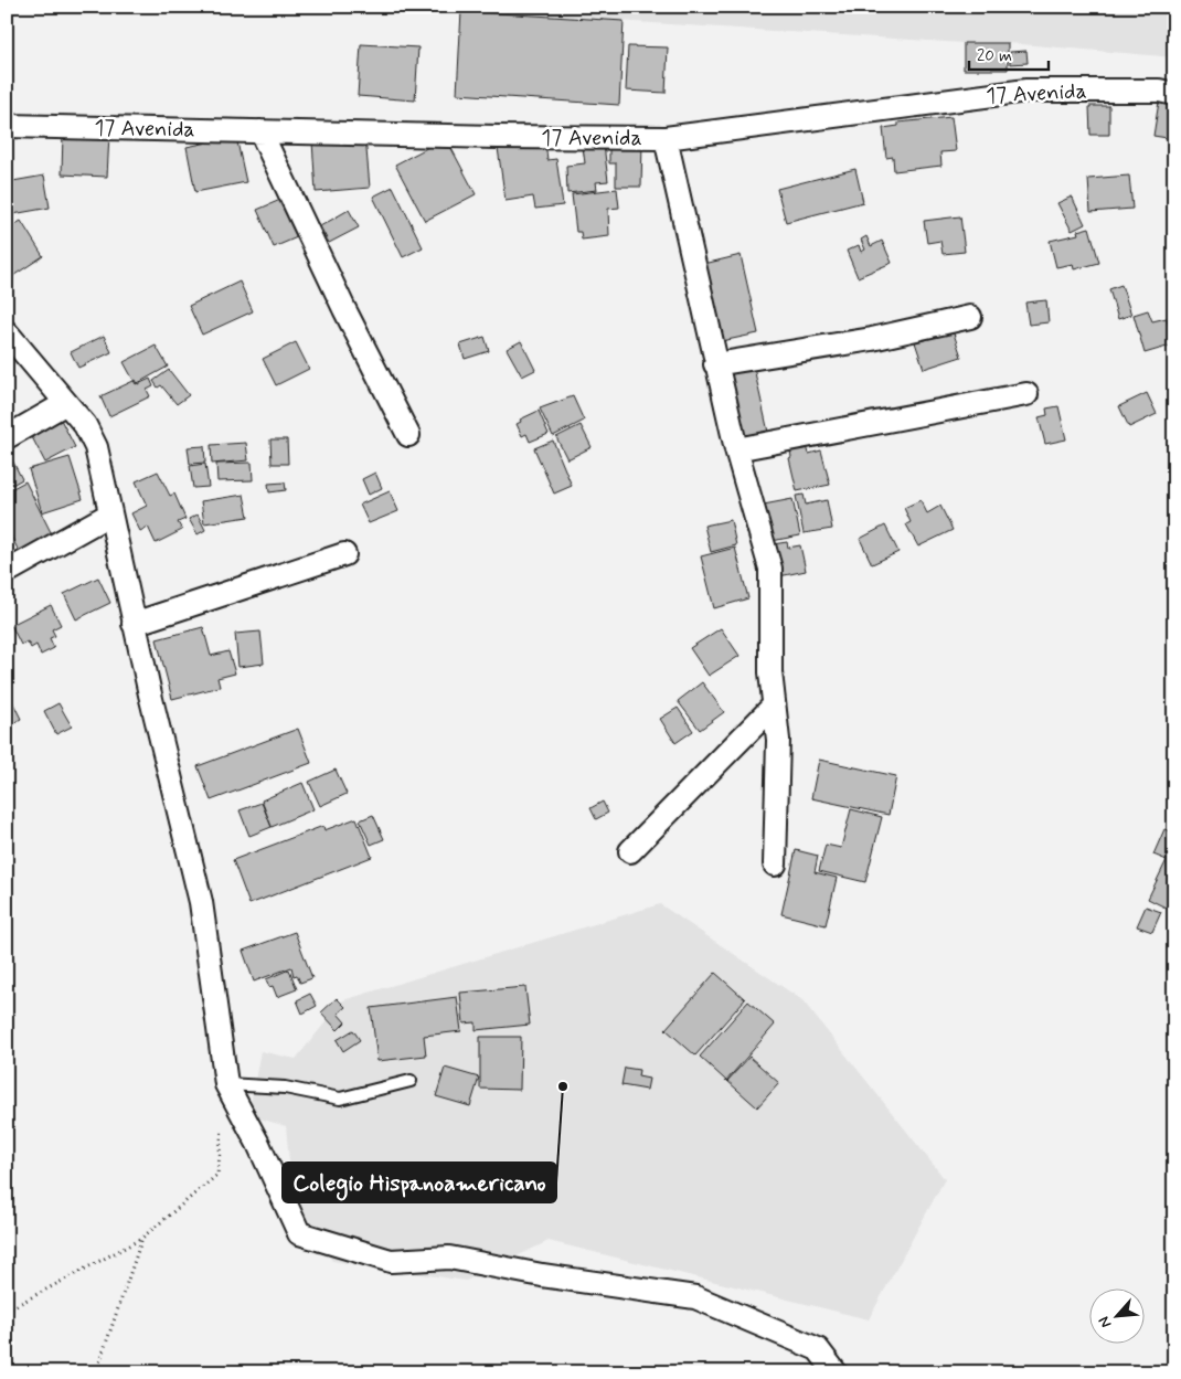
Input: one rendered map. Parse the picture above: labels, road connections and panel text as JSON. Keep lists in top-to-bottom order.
{
  "streets": {
    "street": ["17 Avenida"]
  },
  "places": ["Colegio Hispanoamericano"],
  "scale_bar": "20 m",
  "north": "bottom left"
}
